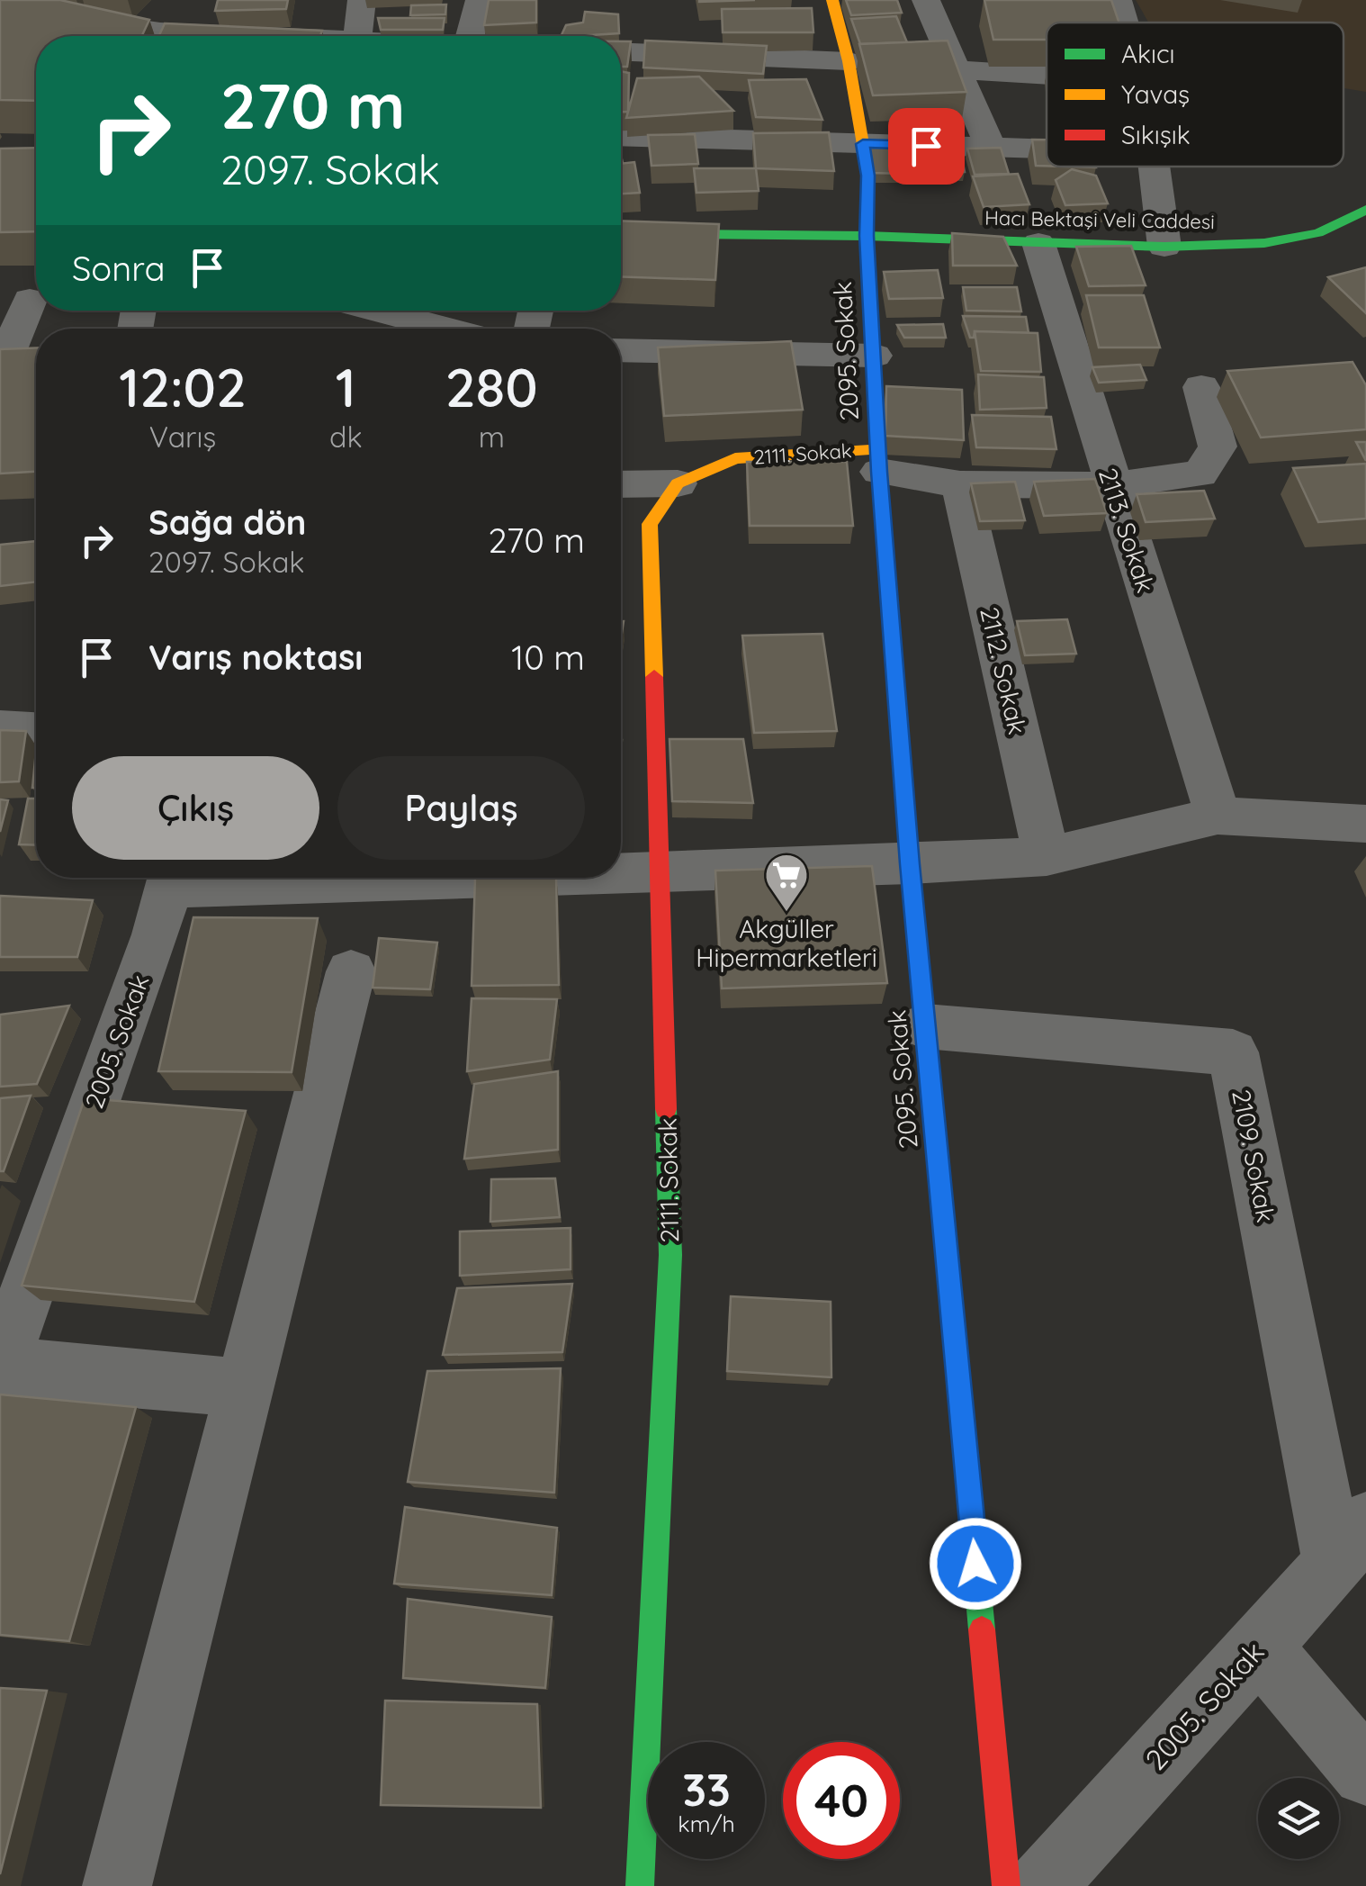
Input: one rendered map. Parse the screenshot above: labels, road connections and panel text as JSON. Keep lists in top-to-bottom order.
{
  "streets": {
    "street": [
      "Hacı Bektaşi Veli Caddesi",
      "2095. Sokak",
      "2111. Sokak",
      "2113. Sokak",
      "2112. Sokak",
      "2005. Sokak",
      "2109. Sokak"
    ]
  },
  "crossings": [
    ["Hacı Bektaşi Veli Caddesi", "2095. Sokak"],
    ["Hacı Bektaşi Veli Caddesi", "2113. Sokak"],
    ["2095. Sokak", "2111. Sokak"],
    ["2095. Sokak", "2109. Sokak"],
    ["2111. Sokak", "2113. Sokak"],
    ["2111. Sokak", "2112. Sokak"],
    ["2005. Sokak", "2109. Sokak"]
  ],
  "places": {
    "supermarket": ["Akgüller Hipermarketleri"]
  },
  "legend": ["Akıcı", "Yavaş", "Sıkışık"],
  "page": {
    "turn": ["270 m", "2097. Sokak"],
    "then": "Sonra",
    "eta": [
      "12:02",
      "Varış",
      "1",
      "dk",
      "280",
      "m"
    ],
    "list": [
      {
        "name": "Sağa dön",
        "note": "2097. Sokak",
        "value": "270 m"
      },
      {
        "name": "Varış noktası",
        "value": "10 m"
      }
    ],
    "buttons": ["Çıkış", "Paylaş"],
    "speed": "33 km/h",
    "limit": "40"
  }
}
